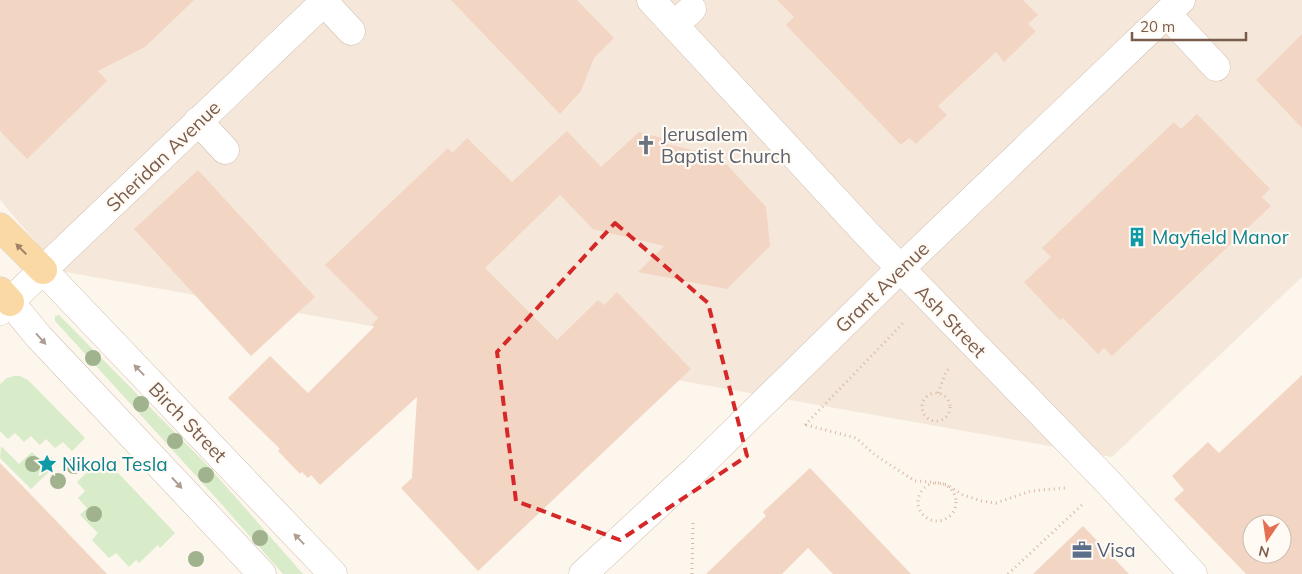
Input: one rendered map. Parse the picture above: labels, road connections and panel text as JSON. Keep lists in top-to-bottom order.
{
  "streets": {
    "street": [
      "Sheridan Avenue",
      "Grant Avenue",
      "Ash Street",
      "Birch Street"
    ]
  },
  "crossings": [
    ["Sheridan Avenue", "Birch Street"],
    ["Grant Avenue", "Ash Street"]
  ],
  "places": {
    "church": ["Jerusalem Baptist Church"],
    "building": ["Mayfield Manor"],
    "place": ["Nikola Tesla"],
    "office": ["Visa"]
  },
  "scale_bar": "20 m",
  "north": "bottom"
}
